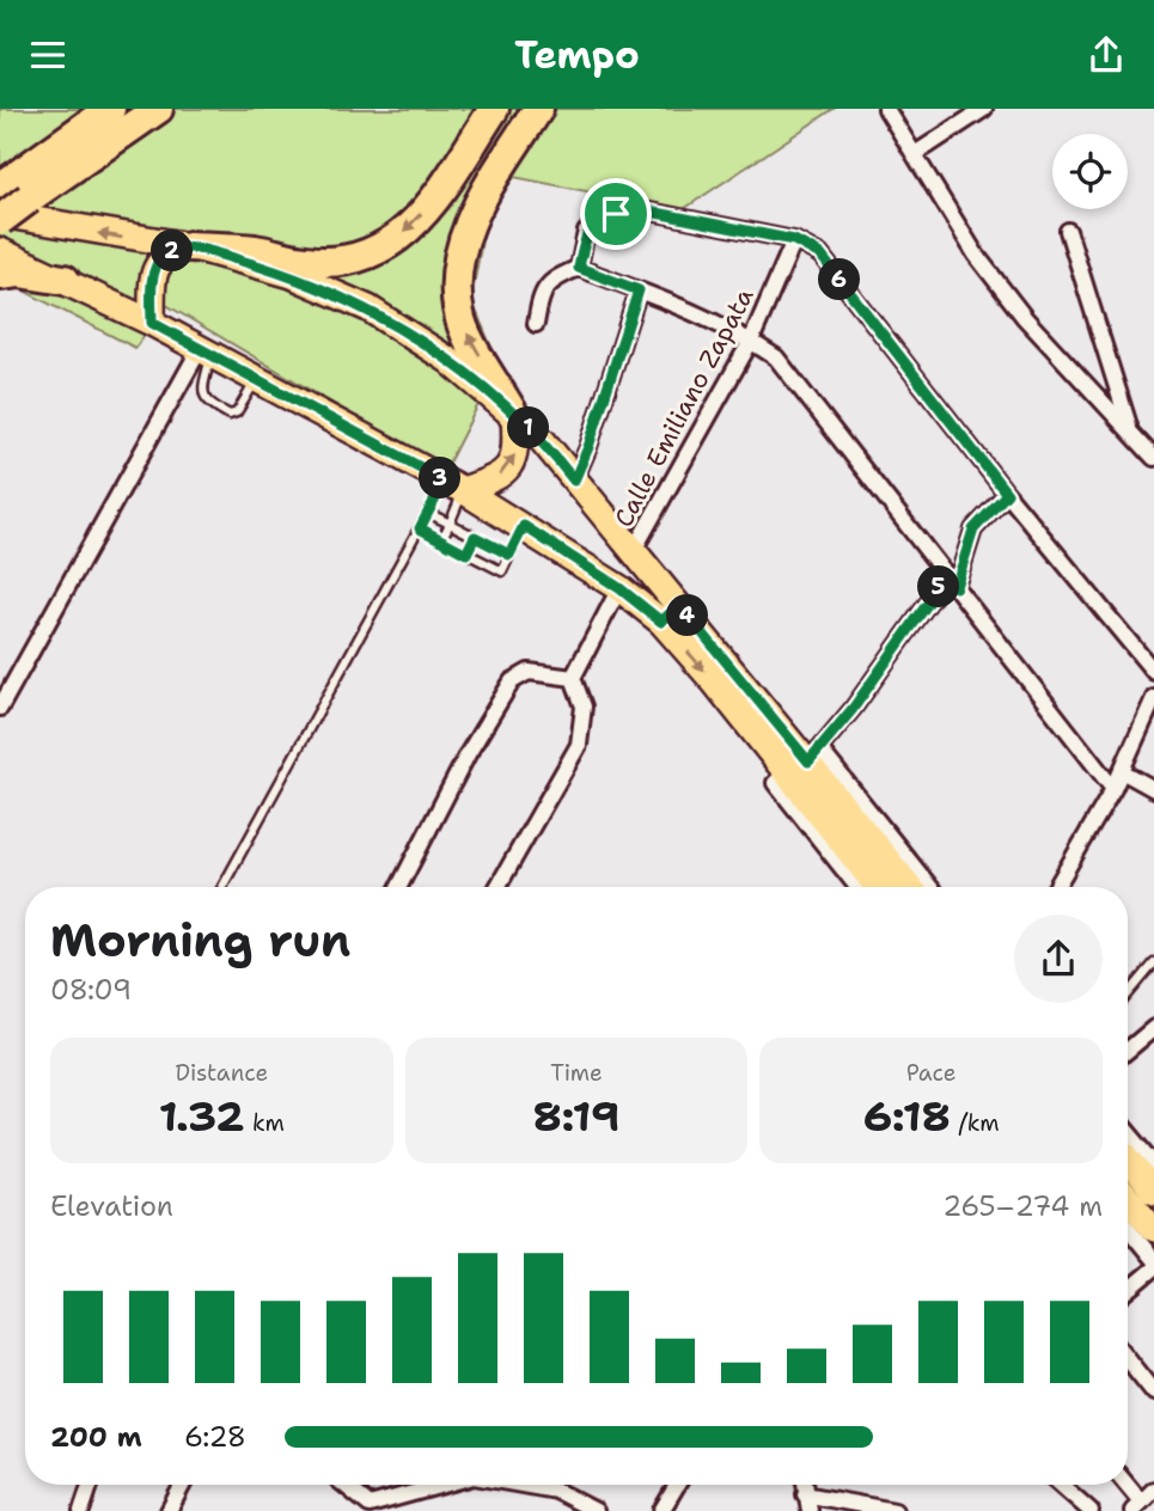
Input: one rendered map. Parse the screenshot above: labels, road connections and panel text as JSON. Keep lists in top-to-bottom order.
{
  "streets": {
    "street": ["Calle Emiliano Zapata"]
  },
  "page": {
    "header": "Tempo",
    "pins": [
      "2",
      "6",
      "1",
      "3",
      "5",
      "4"
    ],
    "heading": ["Morning run", "08:09"],
    "stats": [
      ["Distance", "1.32 km"],
      ["Time", "8:19"],
      ["Pace", "6:18 /km"]
    ],
    "chart": ["Elevation", "265–274 m"],
    "list": [
      {
        "name": "200 m",
        "note": "6:28"
      }
    ]
  }
}
